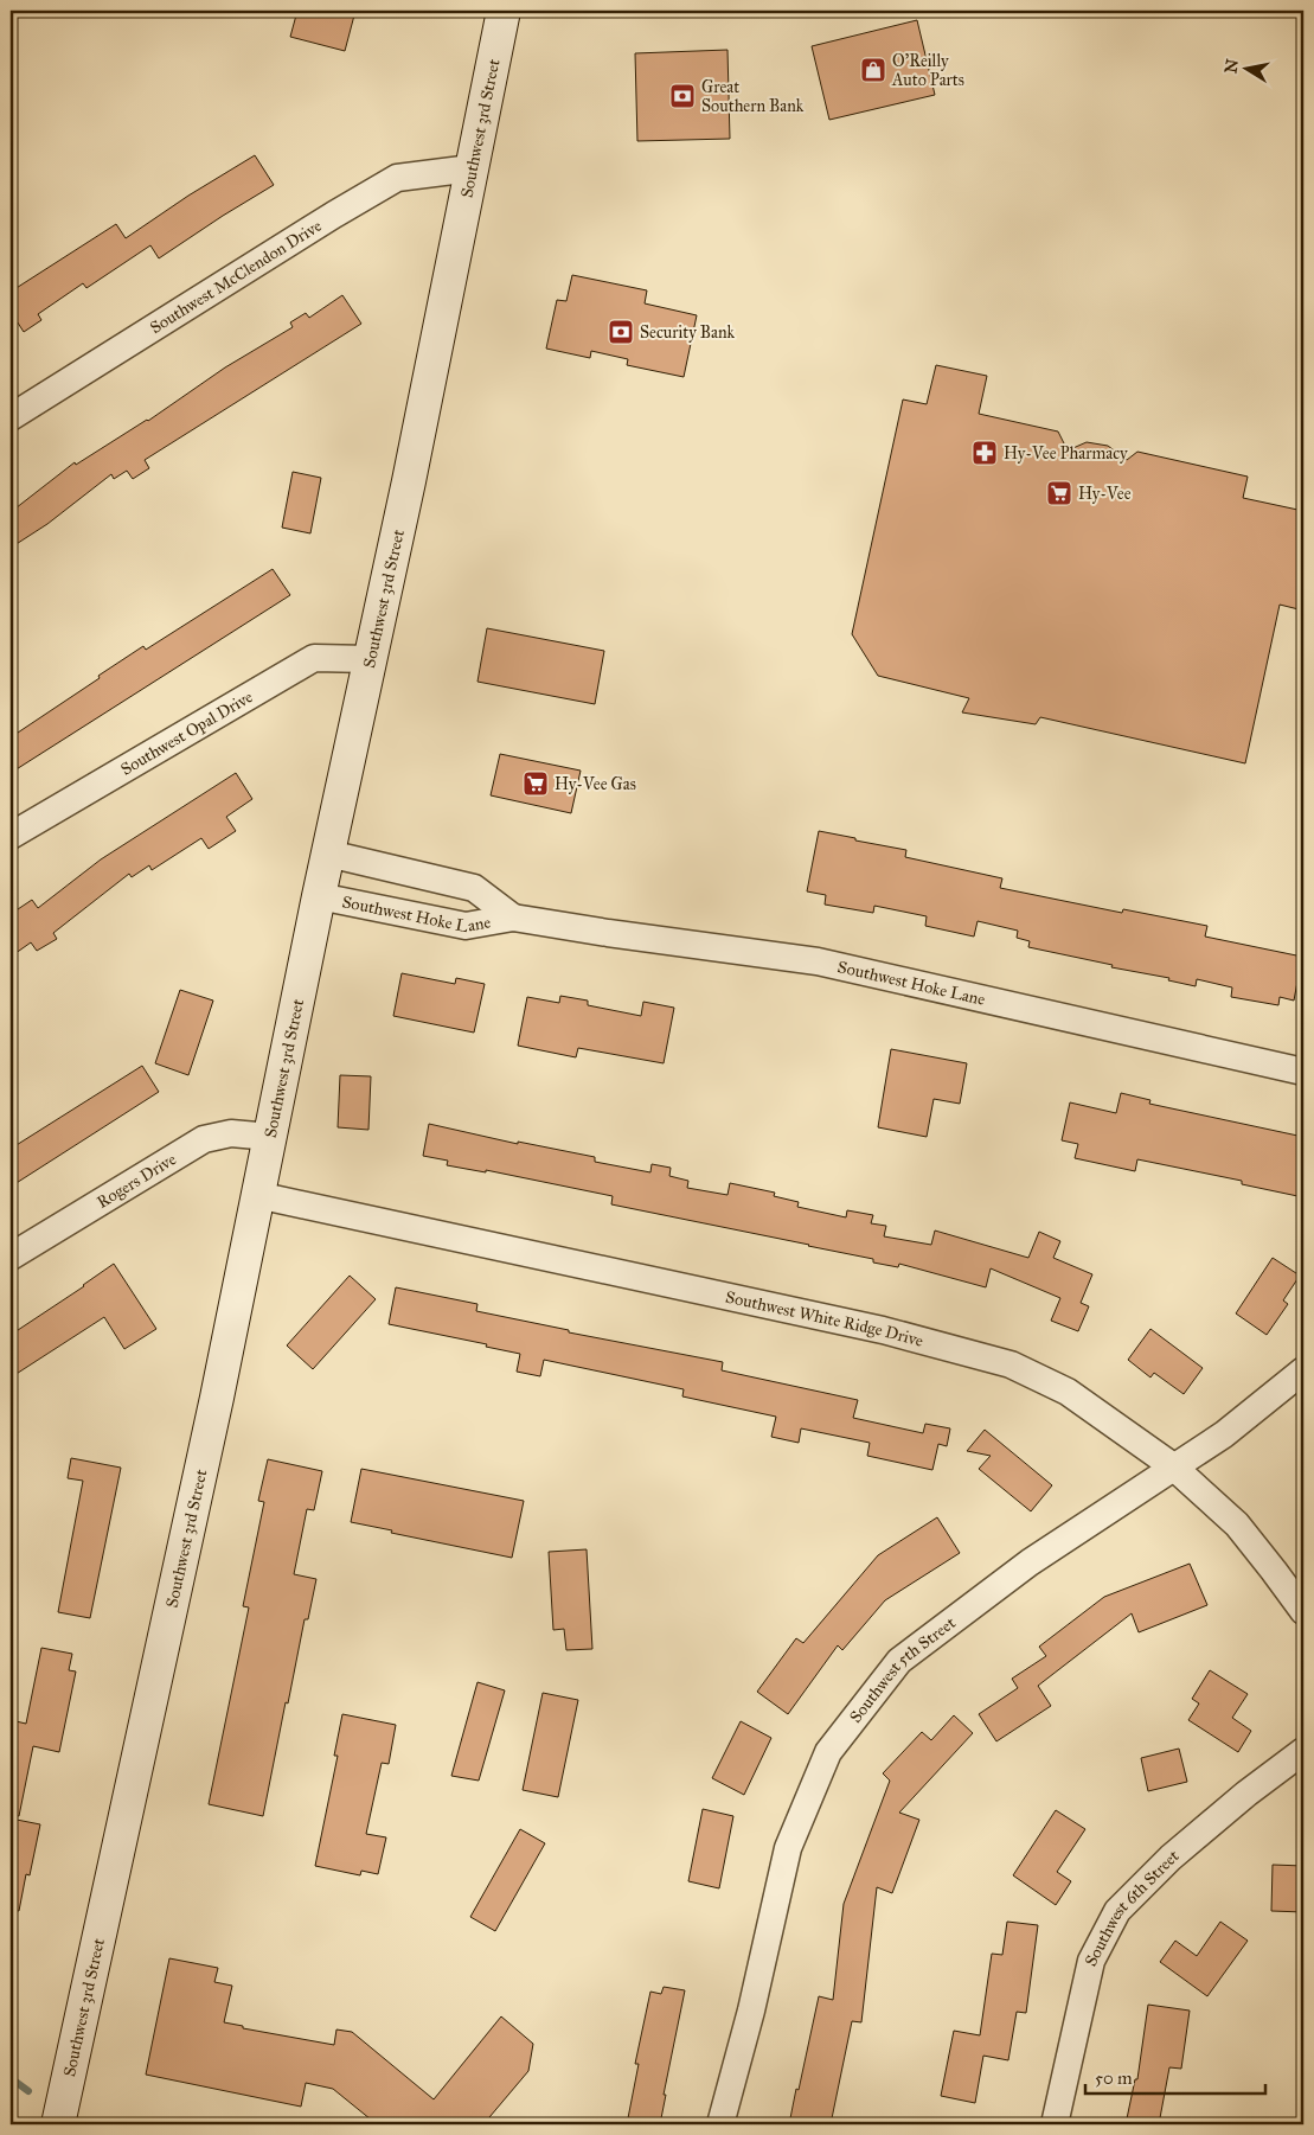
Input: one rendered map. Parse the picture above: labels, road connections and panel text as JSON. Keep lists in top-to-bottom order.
{
  "streets": {
    "main road": ["Southwest 3rd Street"],
    "street": [
      "Southwest McClendon Drive",
      "Southwest Opal Drive",
      "Southwest Hoke Lane",
      "Rogers Drive",
      "Southwest White Ridge Drive",
      "Southwest 5th Street",
      "Southwest 6th Street"
    ]
  },
  "crossings": [
    ["Southwest 3rd Street", "Southwest McClendon Drive"],
    ["Southwest 3rd Street", "Southwest Opal Drive"],
    ["Southwest 3rd Street", "Southwest Hoke Lane"],
    ["Southwest 3rd Street", "Rogers Drive"],
    ["Southwest 3rd Street", "Southwest White Ridge Drive"],
    ["Southwest White Ridge Drive", "Southwest 5th Street"]
  ],
  "places": {
    "shop": ["O'Reilly Auto Parts"],
    "bank": ["Great Southern Bank", "Security Bank"],
    "pharmacy": ["Hy-Vee Pharmacy"],
    "supermarket": ["Hy-Vee", "Hy-Vee Gas"]
  },
  "scale_bar": "50 m",
  "north": "left"
}
